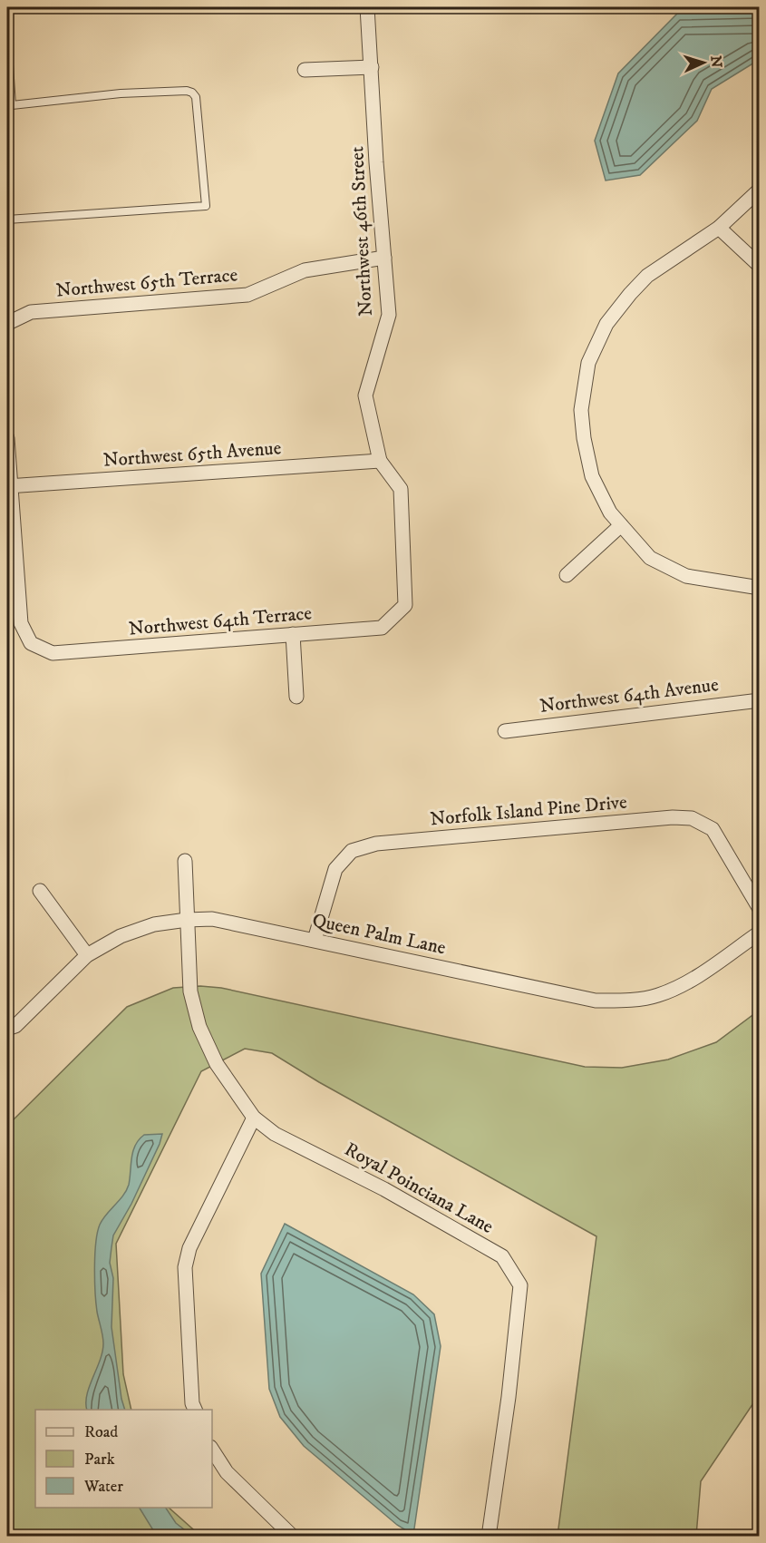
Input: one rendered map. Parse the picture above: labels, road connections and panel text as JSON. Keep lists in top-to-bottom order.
{
  "streets": {
    "street": [
      "Northwest 46th Street",
      "Northwest 65th Terrace",
      "Northwest 65th Avenue",
      "Northwest 64th Terrace",
      "Northwest 64th Avenue",
      "Norfolk Island Pine Drive",
      "Queen Palm Lane",
      "Royal Poinciana Lane"
    ]
  },
  "crossings": [
    ["Northwest 46th Street", "Northwest 65th Terrace"],
    ["Northwest 46th Street", "Northwest 65th Avenue"],
    ["Northwest 46th Street", "Northwest 64th Terrace"],
    ["Northwest 65th Avenue", "Northwest 64th Terrace"],
    ["Norfolk Island Pine Drive", "Queen Palm Lane"],
    ["Queen Palm Lane", "Royal Poinciana Lane"]
  ],
  "legend": ["Road", "Park", "Water"],
  "north": "right"
}
